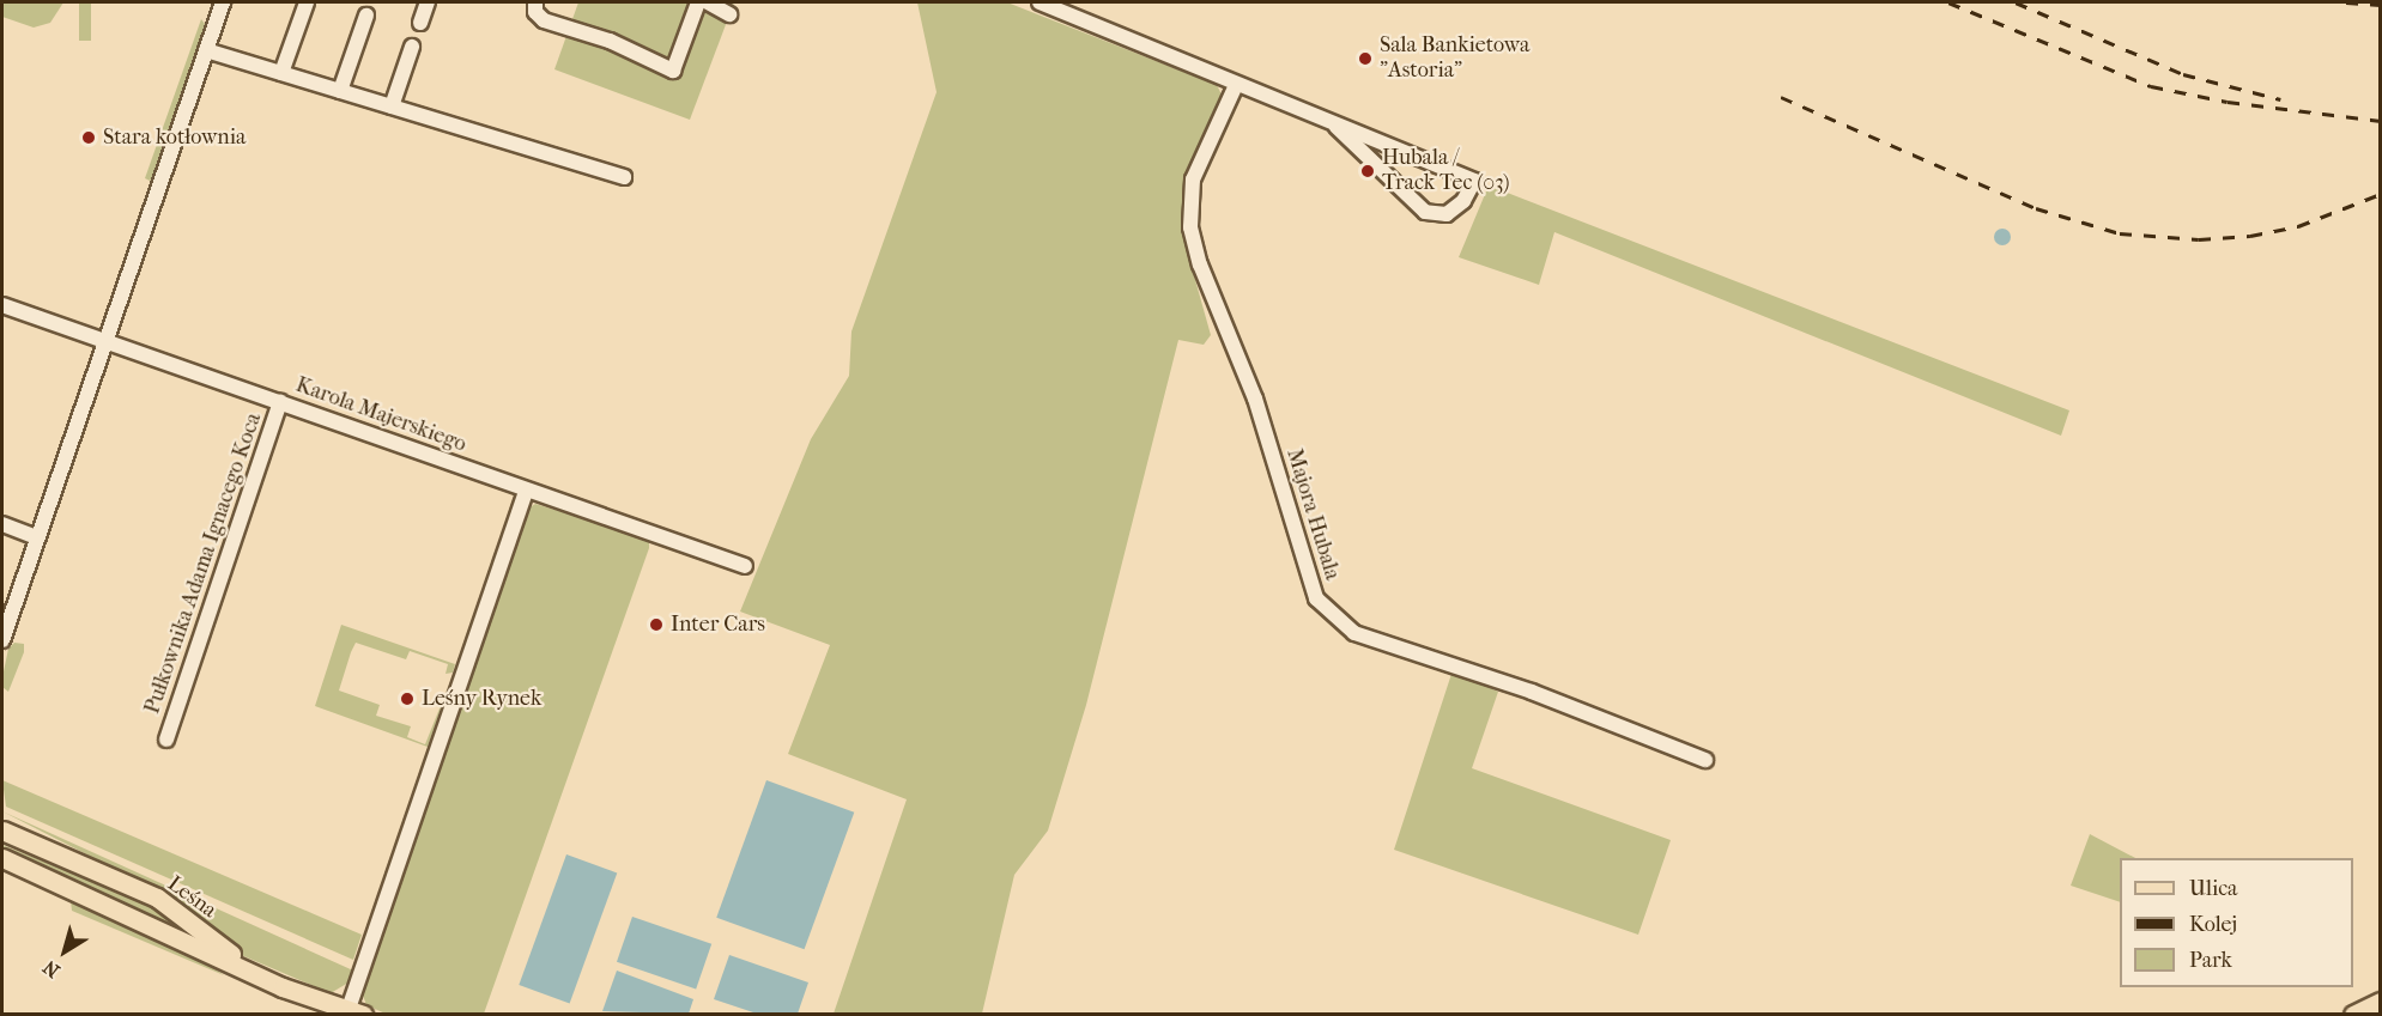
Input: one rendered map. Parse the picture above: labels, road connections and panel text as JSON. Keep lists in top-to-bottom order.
{
  "streets": {
    "main road": ["Leśna"],
    "street": ["Karola Majerskiego", "Majora Hubala", "Pułkownika Adama Ignacego Koca"]
  },
  "crossings": [
    ["Karola Majerskiego", "Pułkownika Adama Ignacego Koca"]
  ],
  "places": [
    "Sala Bankietowa \"Astoria\"",
    "Stara kotłownia",
    "Hubala / Track Tec (03)",
    "Inter Cars",
    "Leśny Rynek"
  ],
  "legend": ["Ulica", "Kolej", "Park"],
  "north": "bottom left"
}
